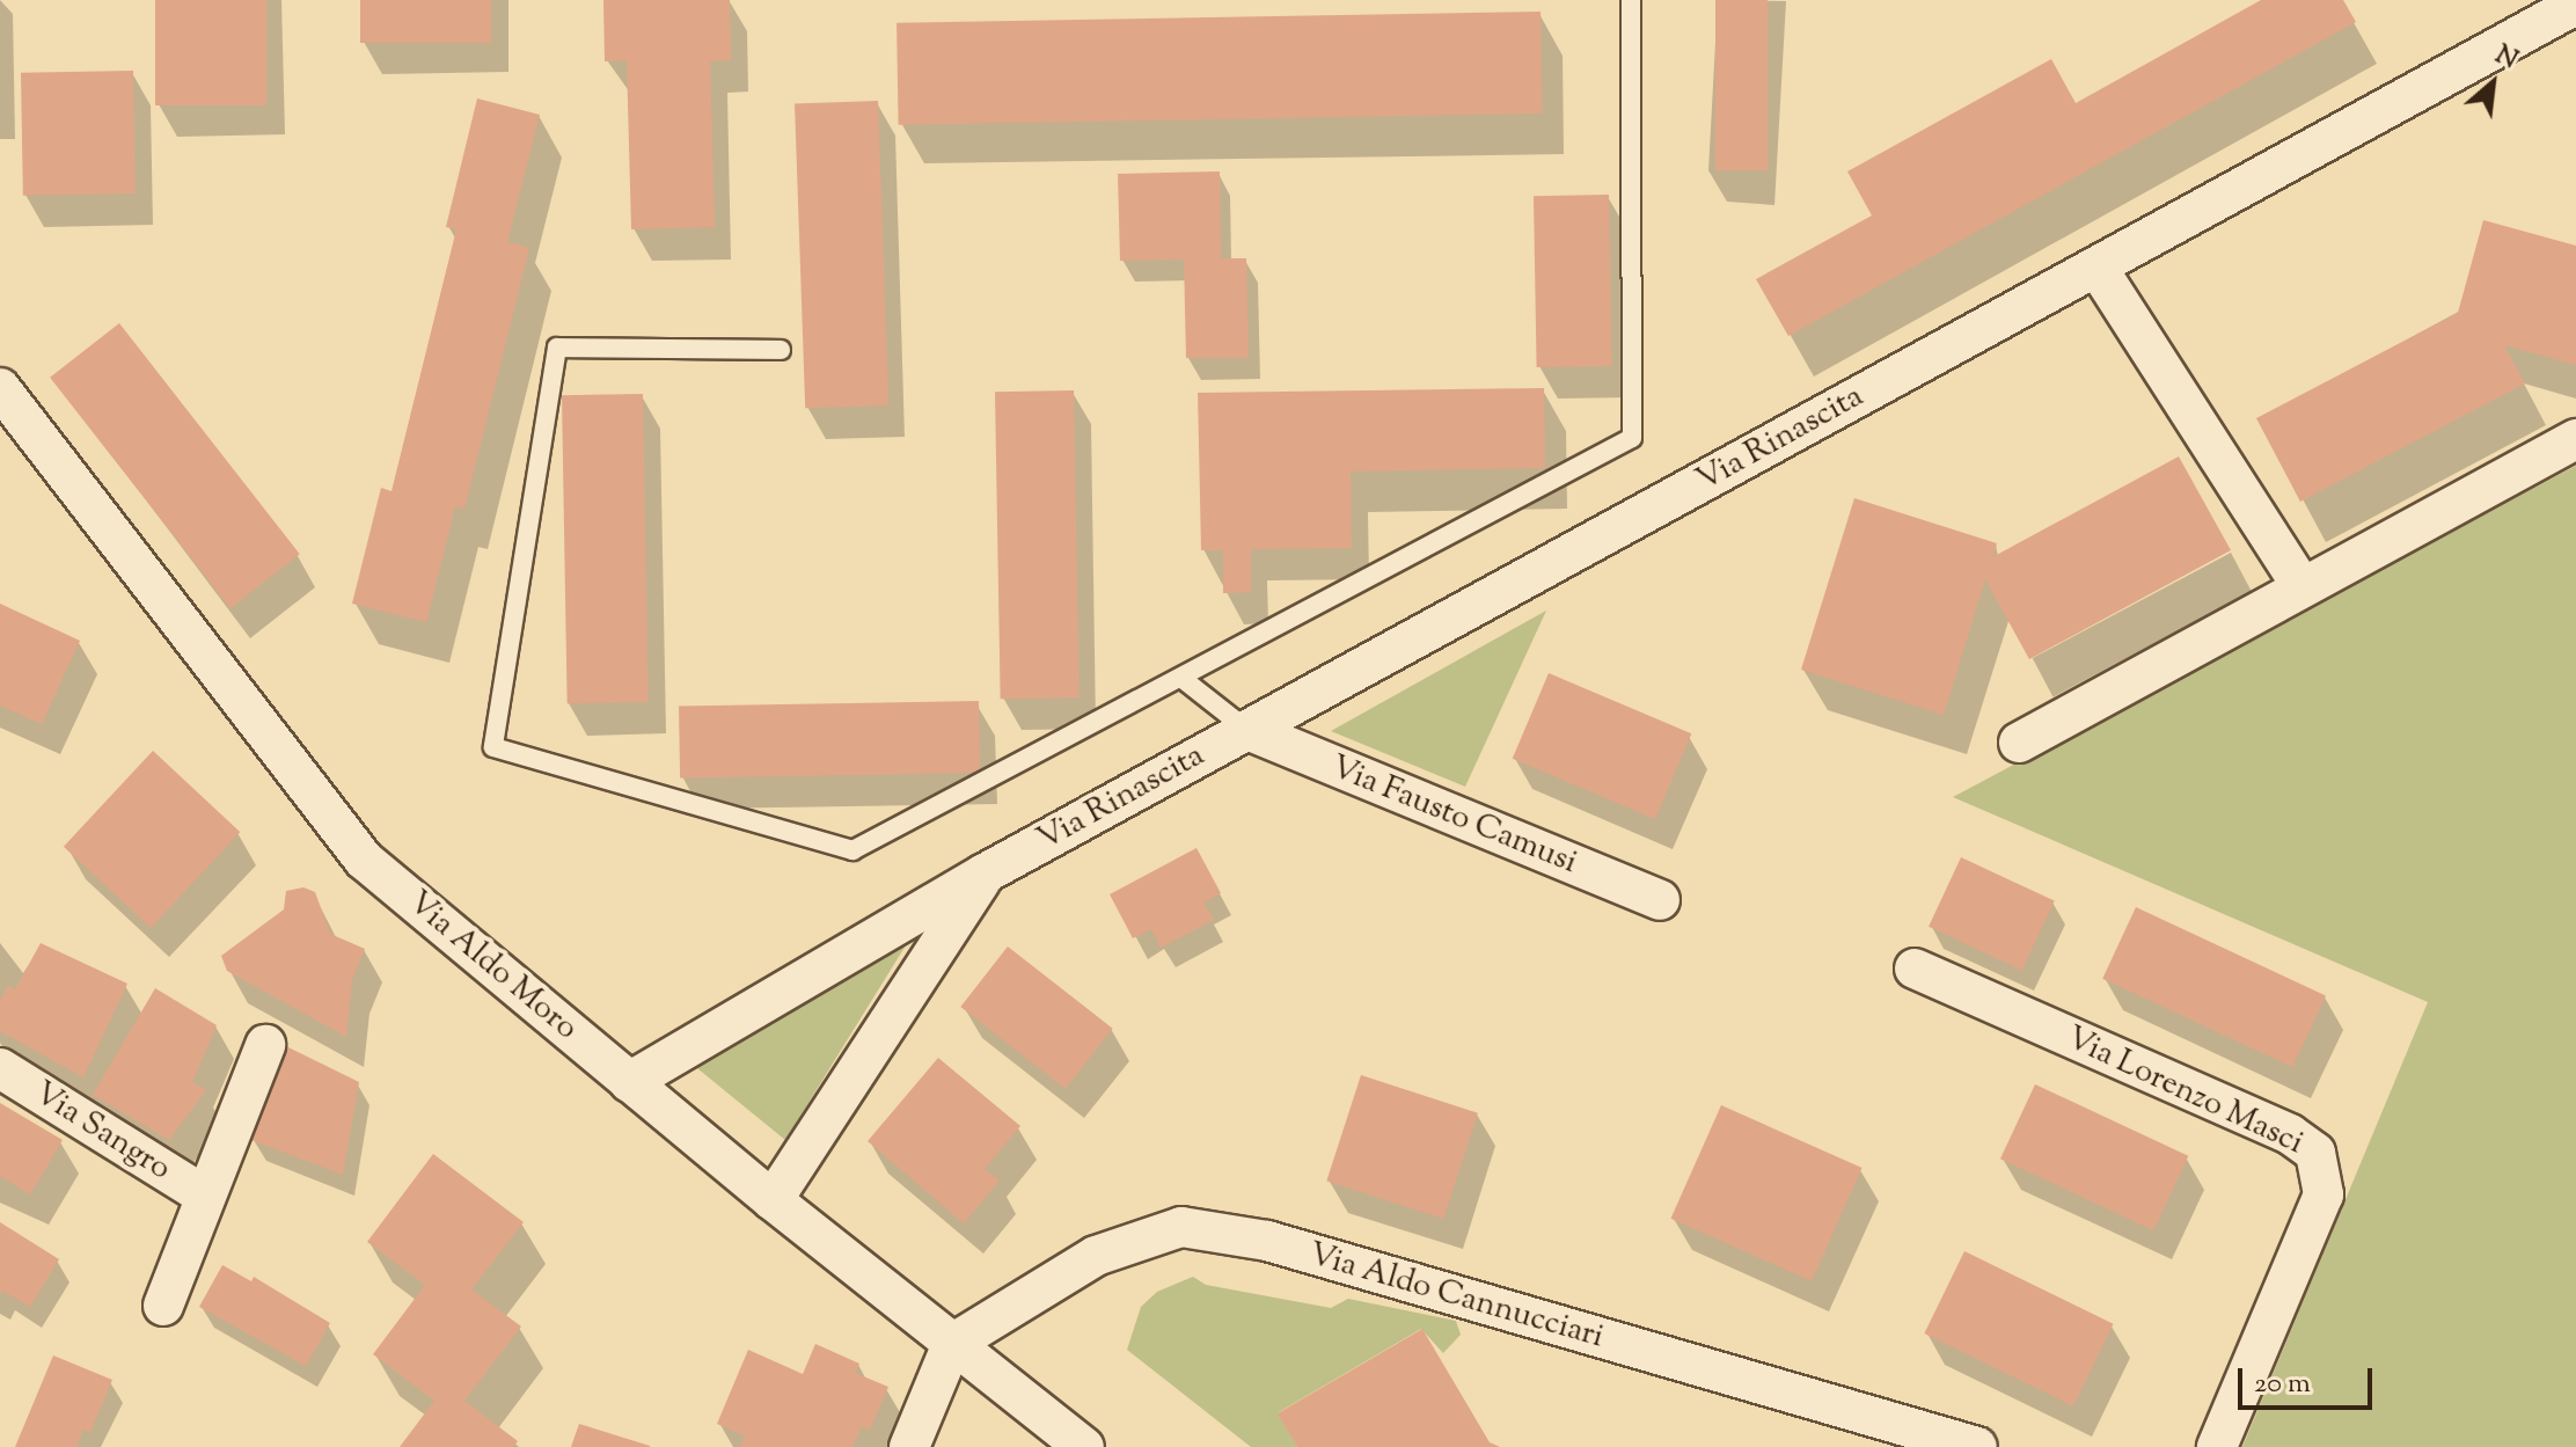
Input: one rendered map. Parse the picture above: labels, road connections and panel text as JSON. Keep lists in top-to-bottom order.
{
  "streets": {
    "street": [
      "Via Rinascita",
      "Via Fausto Camusi",
      "Via Aldo Moro",
      "Via Lorenzo Masci",
      "Via Sangro",
      "Via Aldo Cannucciari"
    ]
  },
  "crossings": [
    ["Via Rinascita", "Via Fausto Camusi"],
    ["Via Rinascita", "Via Aldo Moro"],
    ["Via Aldo Moro", "Via Aldo Cannucciari"]
  ],
  "scale_bar": "20 m",
  "north": "top right"
}
